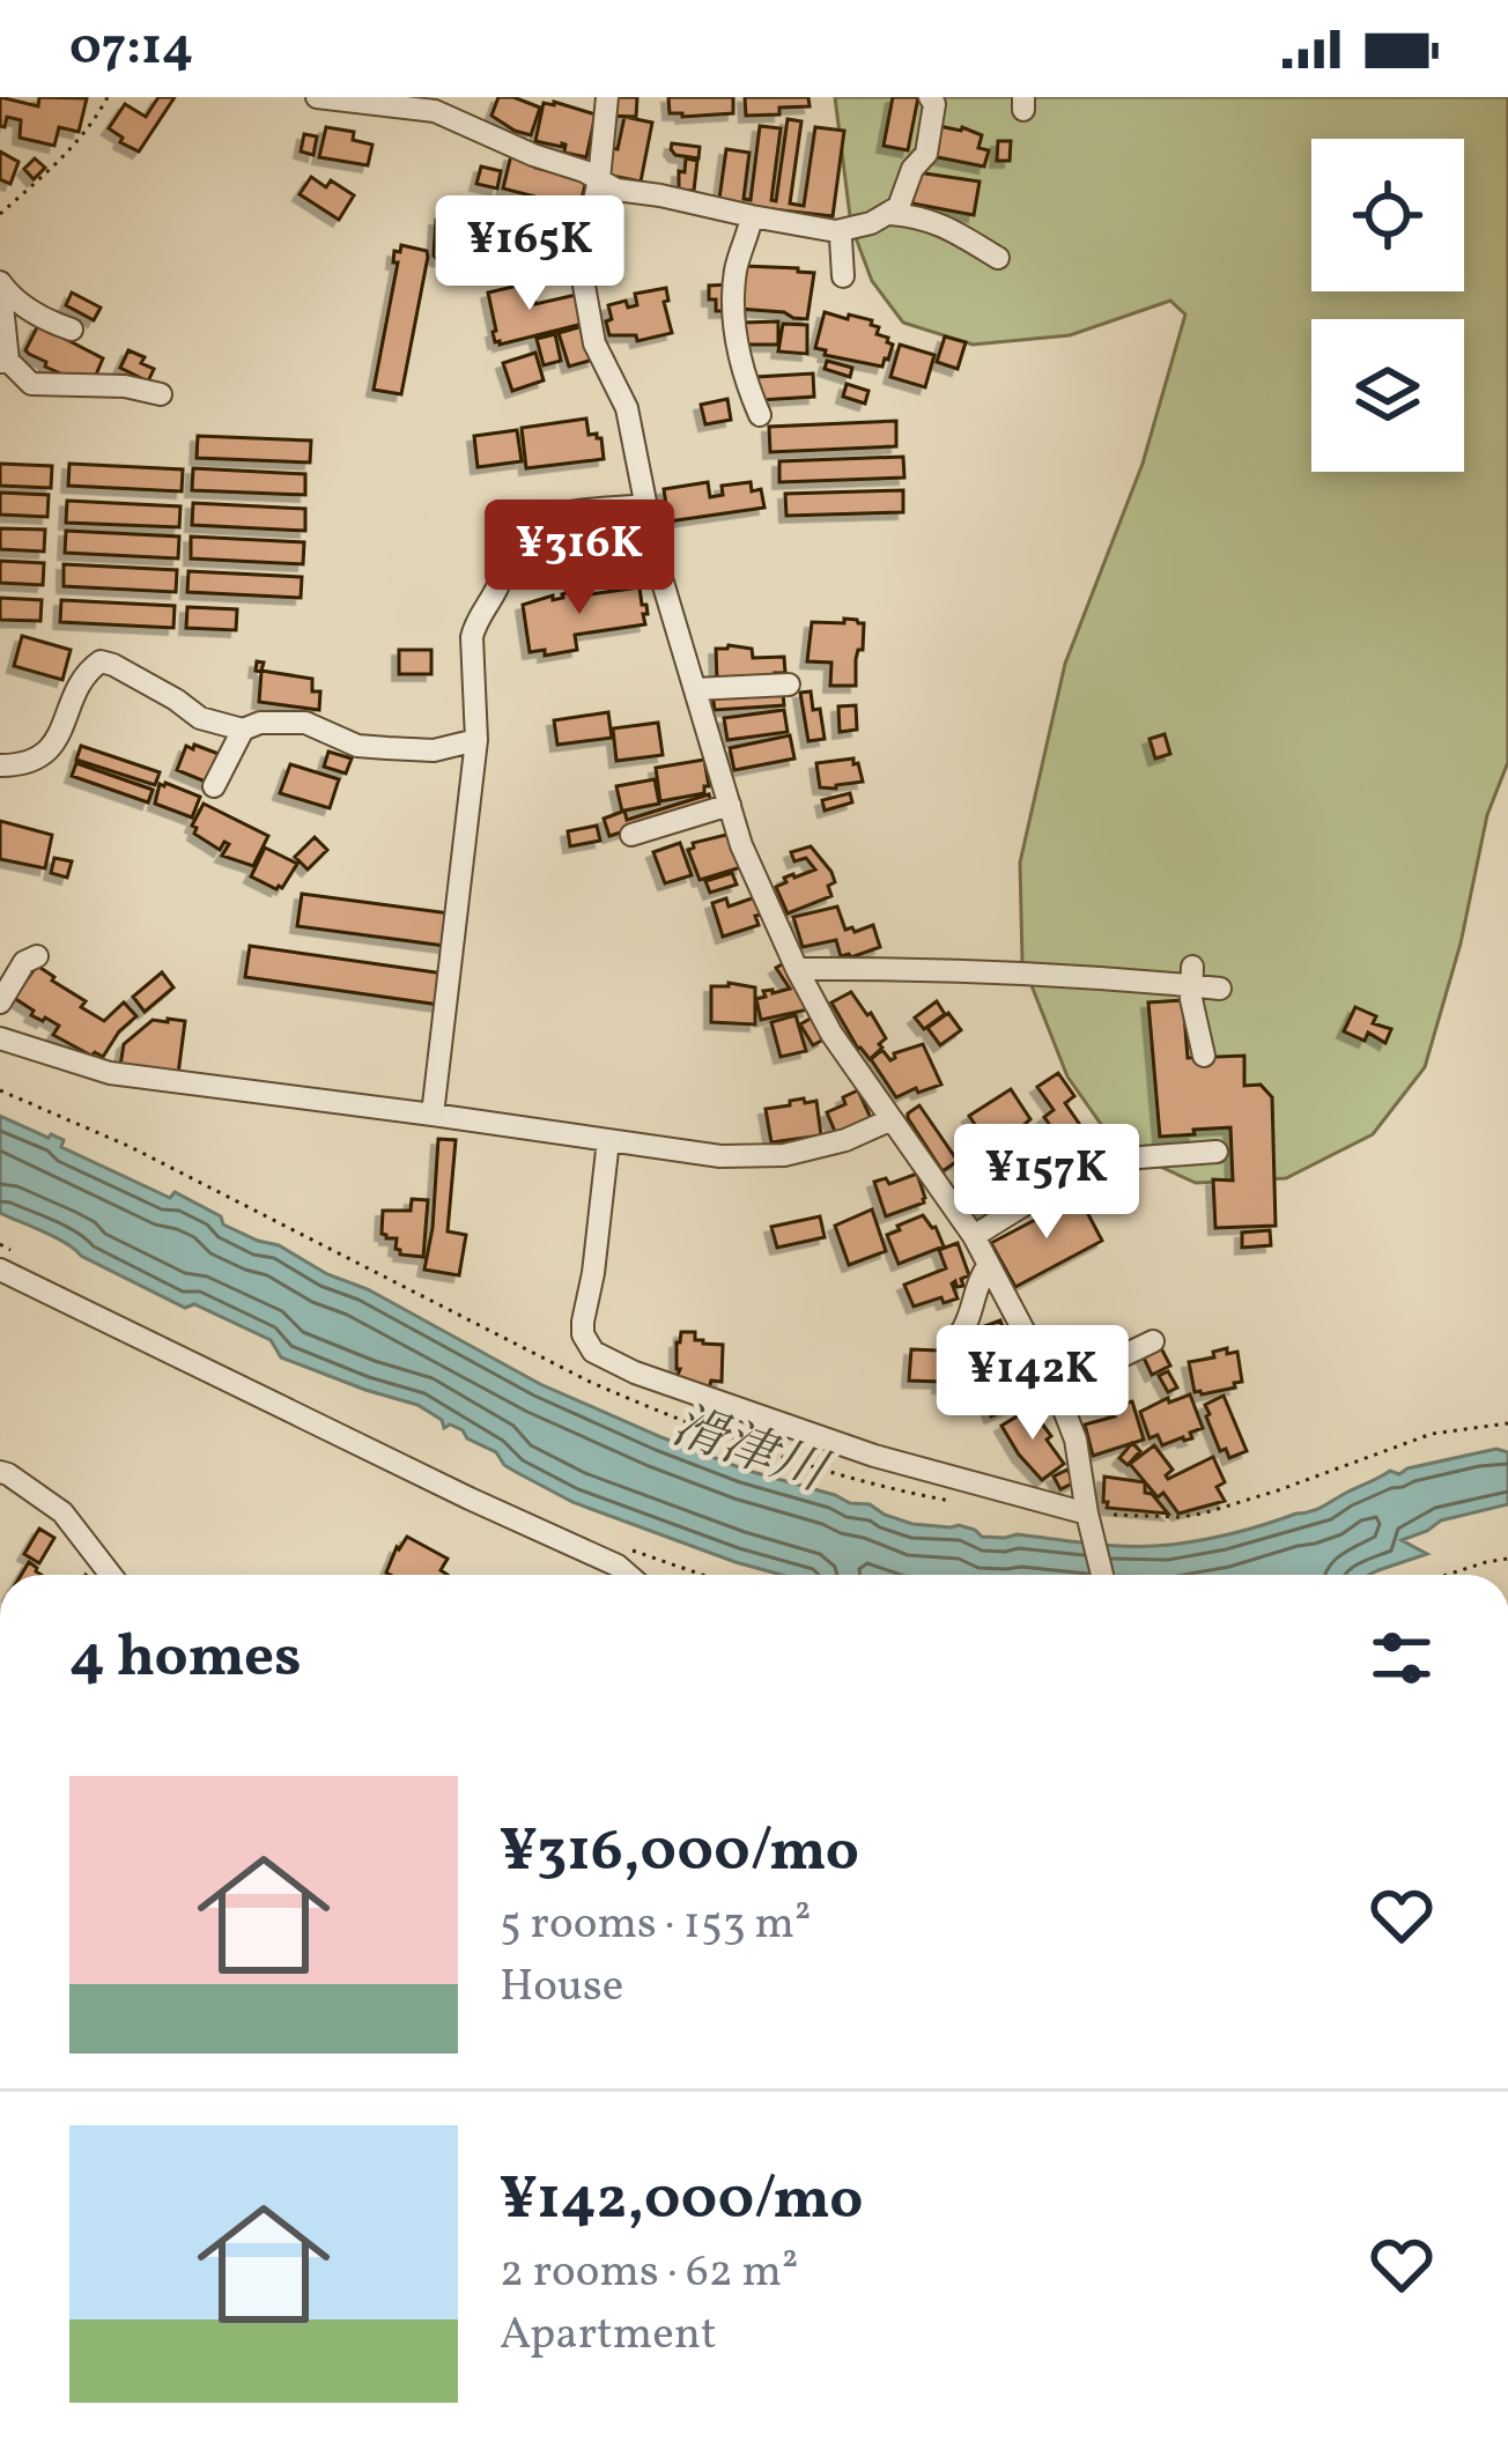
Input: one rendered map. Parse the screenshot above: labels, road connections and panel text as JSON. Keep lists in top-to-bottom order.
{
  "water": ["滑津川"],
  "page": {
    "status": "07:14",
    "price": [
      "¥165K",
      "¥316K",
      "¥157K",
      "¥142K"
    ],
    "heading": "4 homes",
    "list": [
      {
        "name": "¥316,000/mo",
        "note": "5 rooms · 153 m² · House"
      },
      {
        "name": "¥142,000/mo",
        "note": "2 rooms · 62 m² · Apartment"
      }
    ]
  }
}
